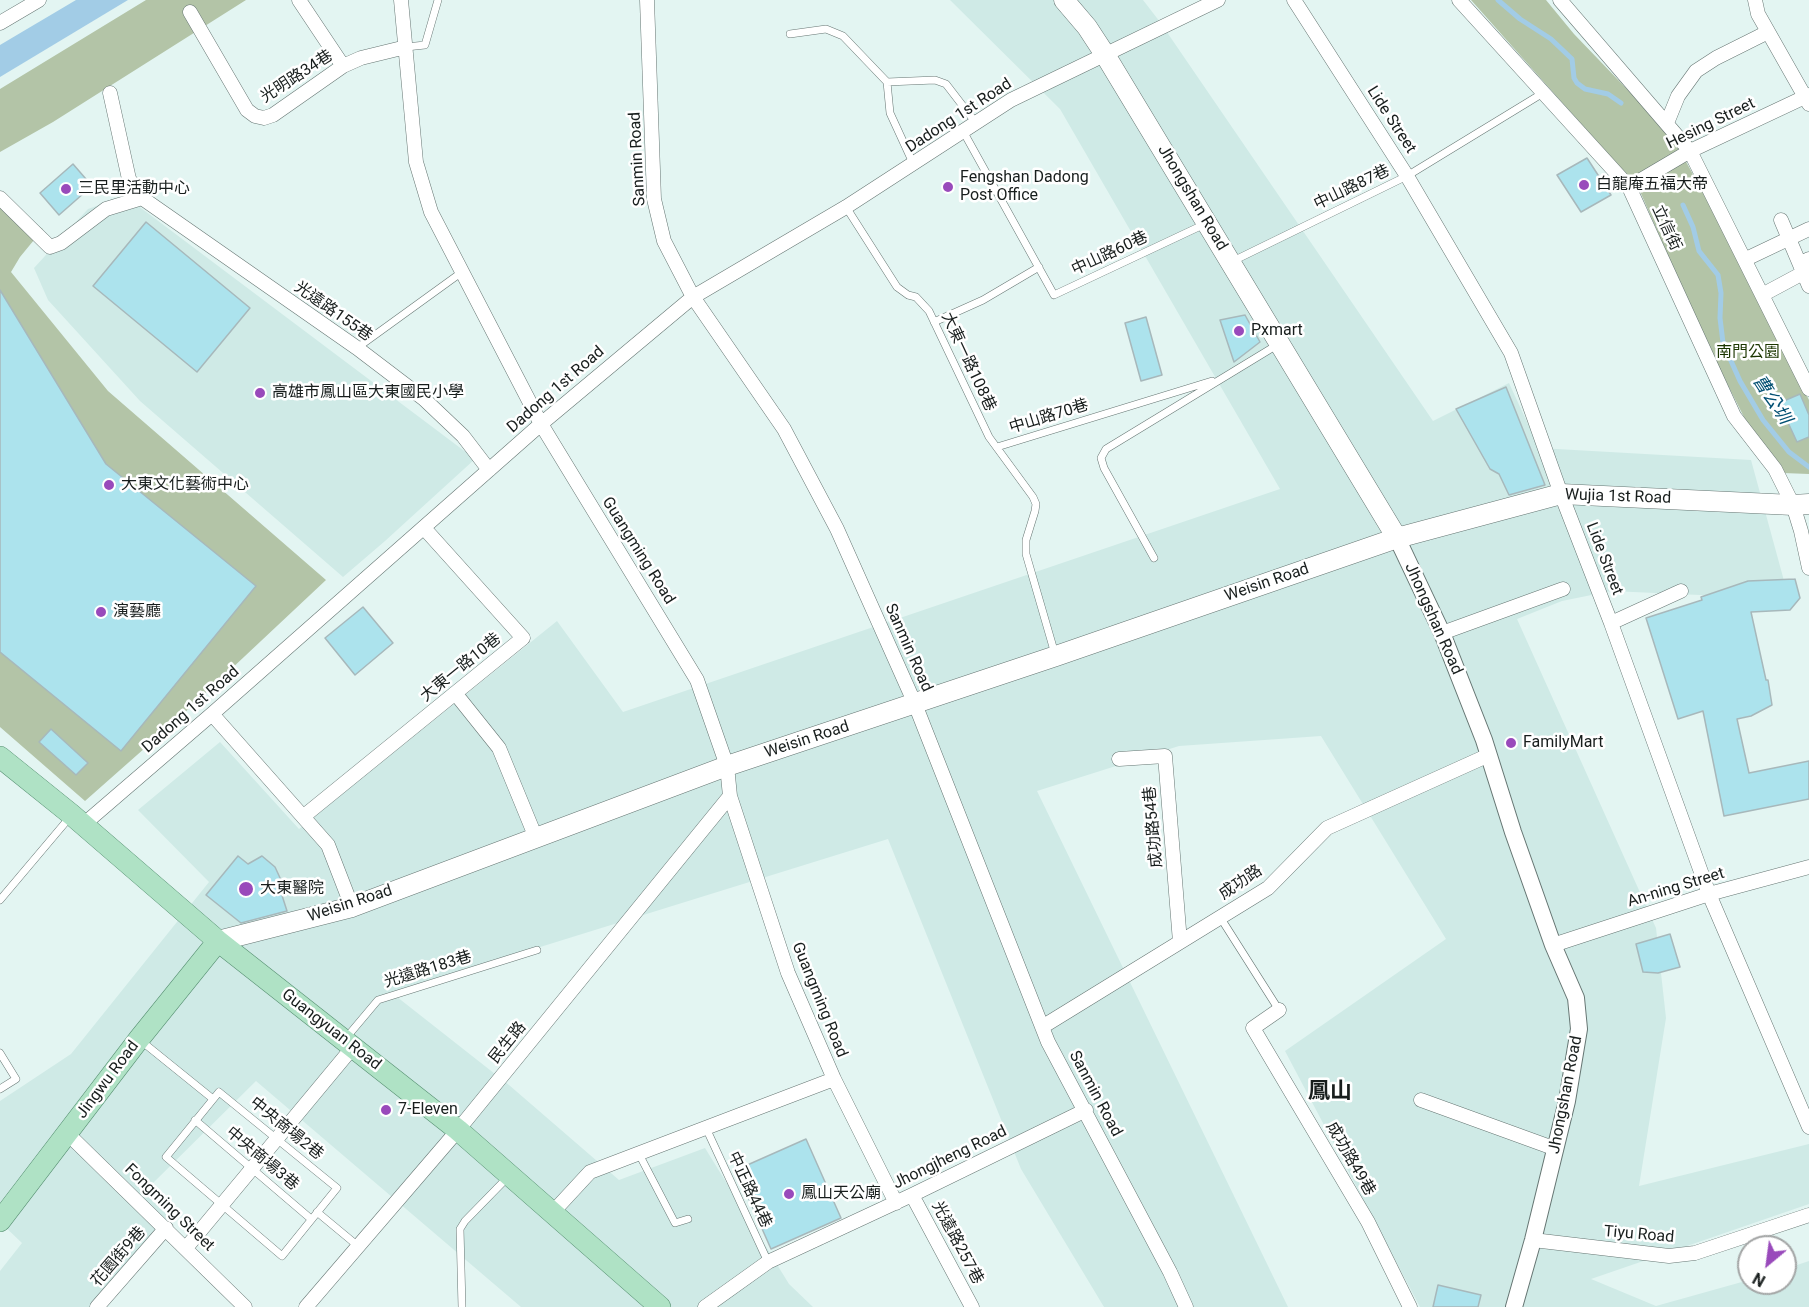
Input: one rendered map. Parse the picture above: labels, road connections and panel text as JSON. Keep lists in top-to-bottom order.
{
  "streets": {
    "main road": [
      "Jhongshan Road",
      "Wujia 1st Road",
      "Weisin Road",
      "Guangyuan Road",
      "Jingwu Road"
    ],
    "street": [
      "光明路34巷",
      "Dadong 1st Road",
      "Lide Street",
      "Hesing Street",
      "Sanmin Road",
      "立信街",
      "光遠路155巷",
      "Guangming Road",
      "大東一路10巷",
      "成功路54巷",
      "成功路",
      "An-ning Street",
      "民生路",
      "Jhongjheng Road",
      "成功路49巷",
      "Fongming Street",
      "Tiyu Road",
      "光遠路257巷",
      "花園街9巷"
    ],
    "lane": [
      "中山路87巷",
      "中山路60巷",
      "大東一路108巷",
      "中山路70巷",
      "光遠路183巷",
      "中央商場2巷",
      "中央商場3巷",
      "中正路44巷"
    ]
  },
  "crossings": [
    ["光明路34巷", "Guangming Road"],
    ["Dadong 1st Road", "Sanmin Road"],
    ["Dadong 1st Road", "Jhongshan Road"],
    ["Dadong 1st Road", "中山路60巷"],
    ["Dadong 1st Road", "光遠路155巷"],
    ["Dadong 1st Road", "大東一路108巷"],
    ["Dadong 1st Road", "Guangming Road"],
    ["Dadong 1st Road", "大東一路10巷"],
    ["Dadong 1st Road", "Guangyuan Road"],
    ["Lide Street", "中山路87巷"],
    ["Lide Street", "Wujia 1st Road"],
    ["Lide Street", "An-ning Street"],
    ["Hesing Street", "立信街"],
    ["Sanmin Road", "Weisin Road"],
    ["Sanmin Road", "成功路"],
    ["Sanmin Road", "Jhongjheng Road"],
    ["中山路87巷", "Jhongshan Road"],
    ["中山路87巷", "立信街"],
    ["Jhongshan Road", "中山路60巷"],
    ["Jhongshan Road", "中山路70巷"],
    ["Jhongshan Road", "Wujia 1st Road"],
    ["Jhongshan Road", "Weisin Road"],
    ["Jhongshan Road", "成功路"],
    ["Jhongshan Road", "An-ning Street"],
    ["Jhongshan Road", "Tiyu Road"],
    ["立信街", "Wujia 1st Road"],
    ["大東一路108巷", "中山路70巷"],
    ["中山路70巷", "Weisin Road"],
    ["Wujia 1st Road", "Weisin Road"],
    ["Guangming Road", "Weisin Road"],
    ["Guangming Road", "Guangyuan Road"],
    ["Guangming Road", "民生路"],
    ["Guangming Road", "Jhongjheng Road"],
    ["Guangming Road", "中正路44巷"],
    ["Weisin Road", "Guangyuan Road"],
    ["Weisin Road", "Jingwu Road"],
    ["成功路54巷", "成功路"],
    ["成功路", "成功路49巷"],
    ["光遠路183巷", "Guangyuan Road"],
    ["Guangyuan Road", "民生路"],
    ["Guangyuan Road", "Jingwu Road"],
    ["Jingwu Road", "Fongming Street"],
    ["Jhongjheng Road", "中正路44巷"],
    ["Jhongjheng Road", "光遠路257巷"],
    ["Fongming Street", "花園街9巷"]
  ],
  "districts": ["鳳山"],
  "water": ["曹公圳"],
  "parks": ["南門公園"],
  "places": [
    "白龍庵五福大帝",
    "Fengshan Dadong Post Office",
    "三民里活動中心",
    "Pxmart",
    "高雄市鳳山區大東國民小學",
    "大東文化藝術中心",
    "演藝廳",
    "FamilyMart",
    "大東醫院",
    "7-Eleven",
    "鳳山天公廟"
  ],
  "north": "bottom left"
}
